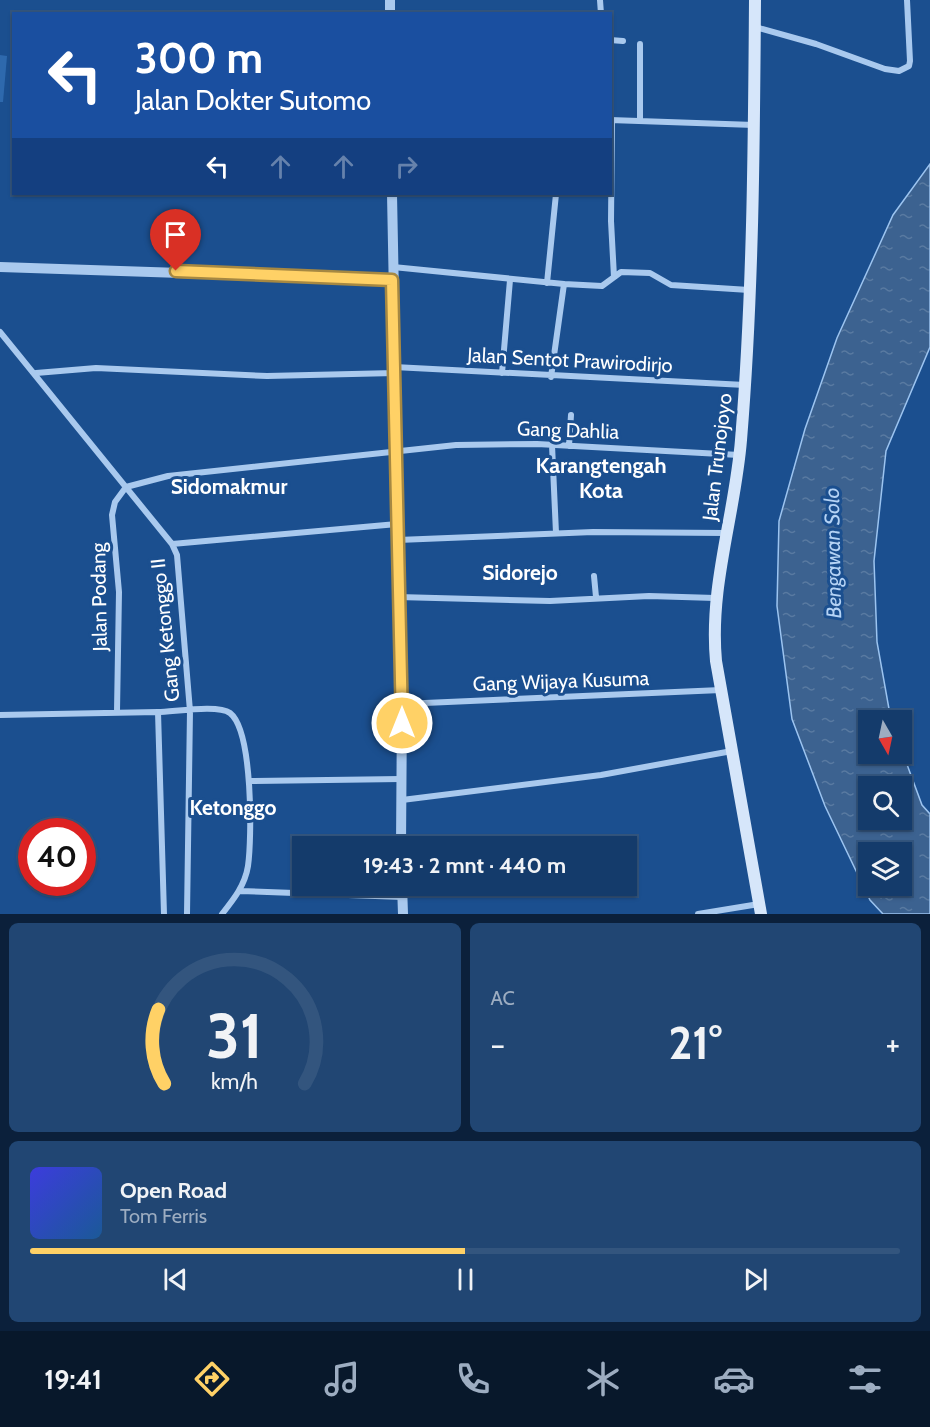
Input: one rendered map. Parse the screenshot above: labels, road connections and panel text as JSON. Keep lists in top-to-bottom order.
{
  "streets": {
    "main road": ["Jalan Trunojoyo"],
    "street": [
      "Jalan Sentot Prawirodirjo",
      "Gang Dahlia",
      "Jalan Podang",
      "Gang Ketonggo II",
      "Gang Wijaya Kusuma"
    ]
  },
  "crossings": [
    ["Jalan Sentot Prawirodirjo", "Jalan Trunojoyo"],
    ["Jalan Sentot Prawirodirjo", "Gang Ketonggo II"],
    ["Gang Dahlia", "Jalan Trunojoyo"],
    ["Gang Dahlia", "Jalan Podang"],
    ["Gang Dahlia", "Gang Ketonggo II"],
    ["Jalan Trunojoyo", "Gang Wijaya Kusuma"],
    ["Jalan Podang", "Gang Ketonggo II"]
  ],
  "districts": [
    "Karangtengah Kota",
    "Sidomakmur",
    "Sidorejo",
    "Ketonggo"
  ],
  "water": ["Bengawan Solo"],
  "north": "bottom",
  "page": {
    "turn": ["300 m", "Jalan Dokter Sutomo"],
    "limit": "40",
    "trip": "19:43 · 2 mnt · 440 m",
    "tile": "AC",
    "heat": ["−", "21°", "+"],
    "song": ["Open Road", "Tom Ferris"],
    "tabs": "19:41",
    "gauge": ["31", "km/h"]
  }
}
